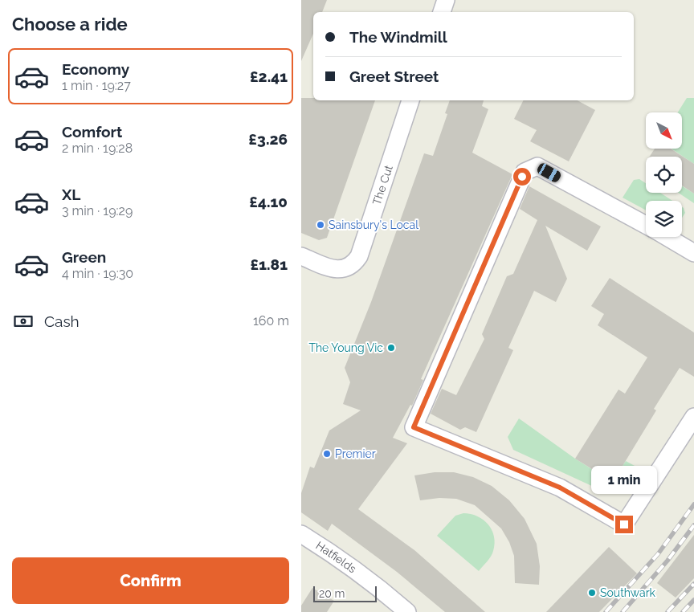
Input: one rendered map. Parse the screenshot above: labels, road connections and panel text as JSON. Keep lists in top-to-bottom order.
{
  "streets": {
    "street": ["The Cut", "Hatfields"]
  },
  "places": [
    "Sainsbury's Local",
    "The Young Vic",
    "Premier",
    "Southwark"
  ],
  "scale_bar": "20 m",
  "north": "bottom right",
  "page": {
    "heading": "Choose a ride",
    "banner": ["The Windmill", "Greet Street"],
    "list": [
      {
        "name": "Economy",
        "note": "1 min · 19:27",
        "value": "£2.41"
      },
      {
        "name": "Comfort",
        "note": "2 min · 19:28",
        "value": "£3.26"
      },
      {
        "name": "XL",
        "note": "3 min · 19:29",
        "value": "£4.10"
      },
      {
        "name": "Green",
        "note": "4 min · 19:30",
        "value": "£1.81"
      }
    ],
    "pay": ["Cash", "160 m"],
    "bubble": "1 min",
    "buttons": "Confirm",
    "scale": "20 m"
  }
}
